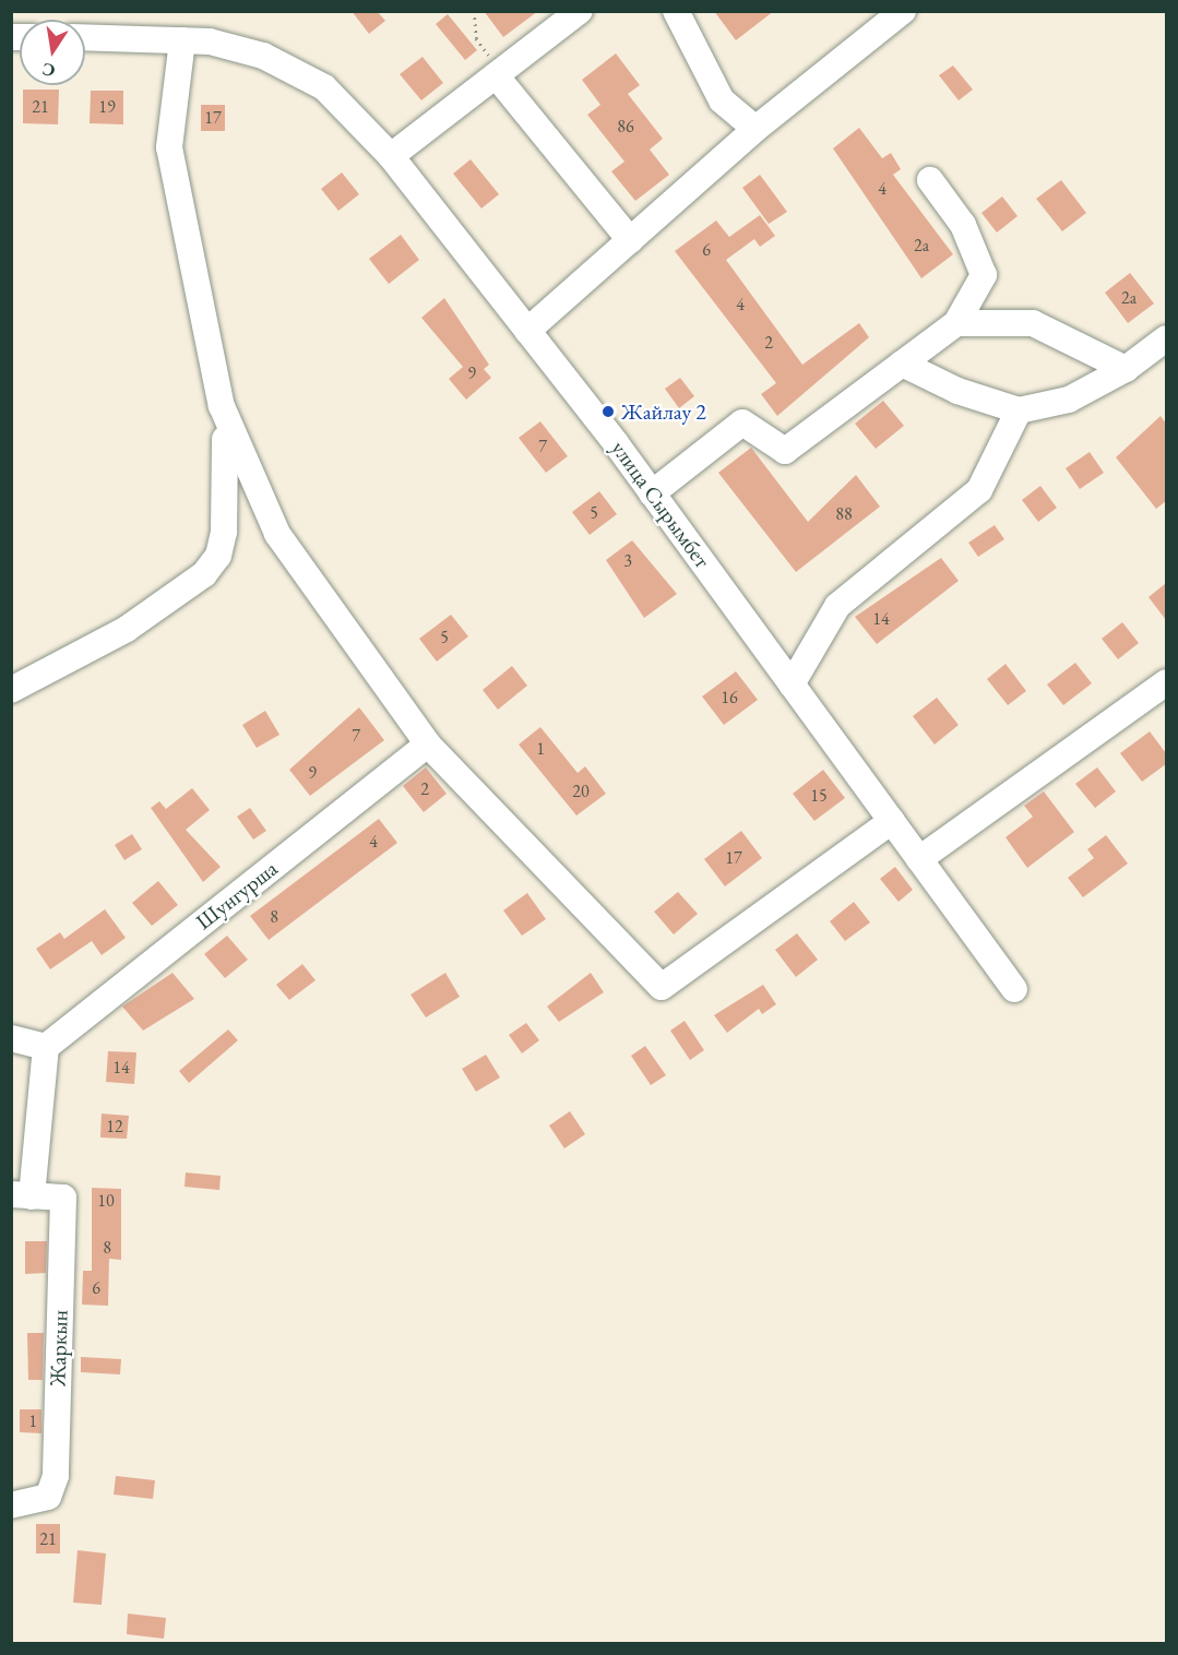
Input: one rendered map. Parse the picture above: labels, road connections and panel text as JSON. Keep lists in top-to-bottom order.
{
  "streets": {
    "street": ["улица Сырымбет", "Шунгурша", "Жаркын"]
  },
  "places": ["Жайлау 2"],
  "house_numbers": [
    "21",
    "19",
    "17",
    "86",
    "4",
    "2а",
    "6",
    "2а",
    "4",
    "2",
    "9",
    "7",
    "5",
    "88",
    "3",
    "14",
    "5",
    "16",
    "7",
    "1",
    "9",
    "2",
    "20",
    "15",
    "4",
    "17",
    "8",
    "14",
    "12",
    "10",
    "8",
    "6",
    "1",
    "21"
  ],
  "north": "bottom"
}
